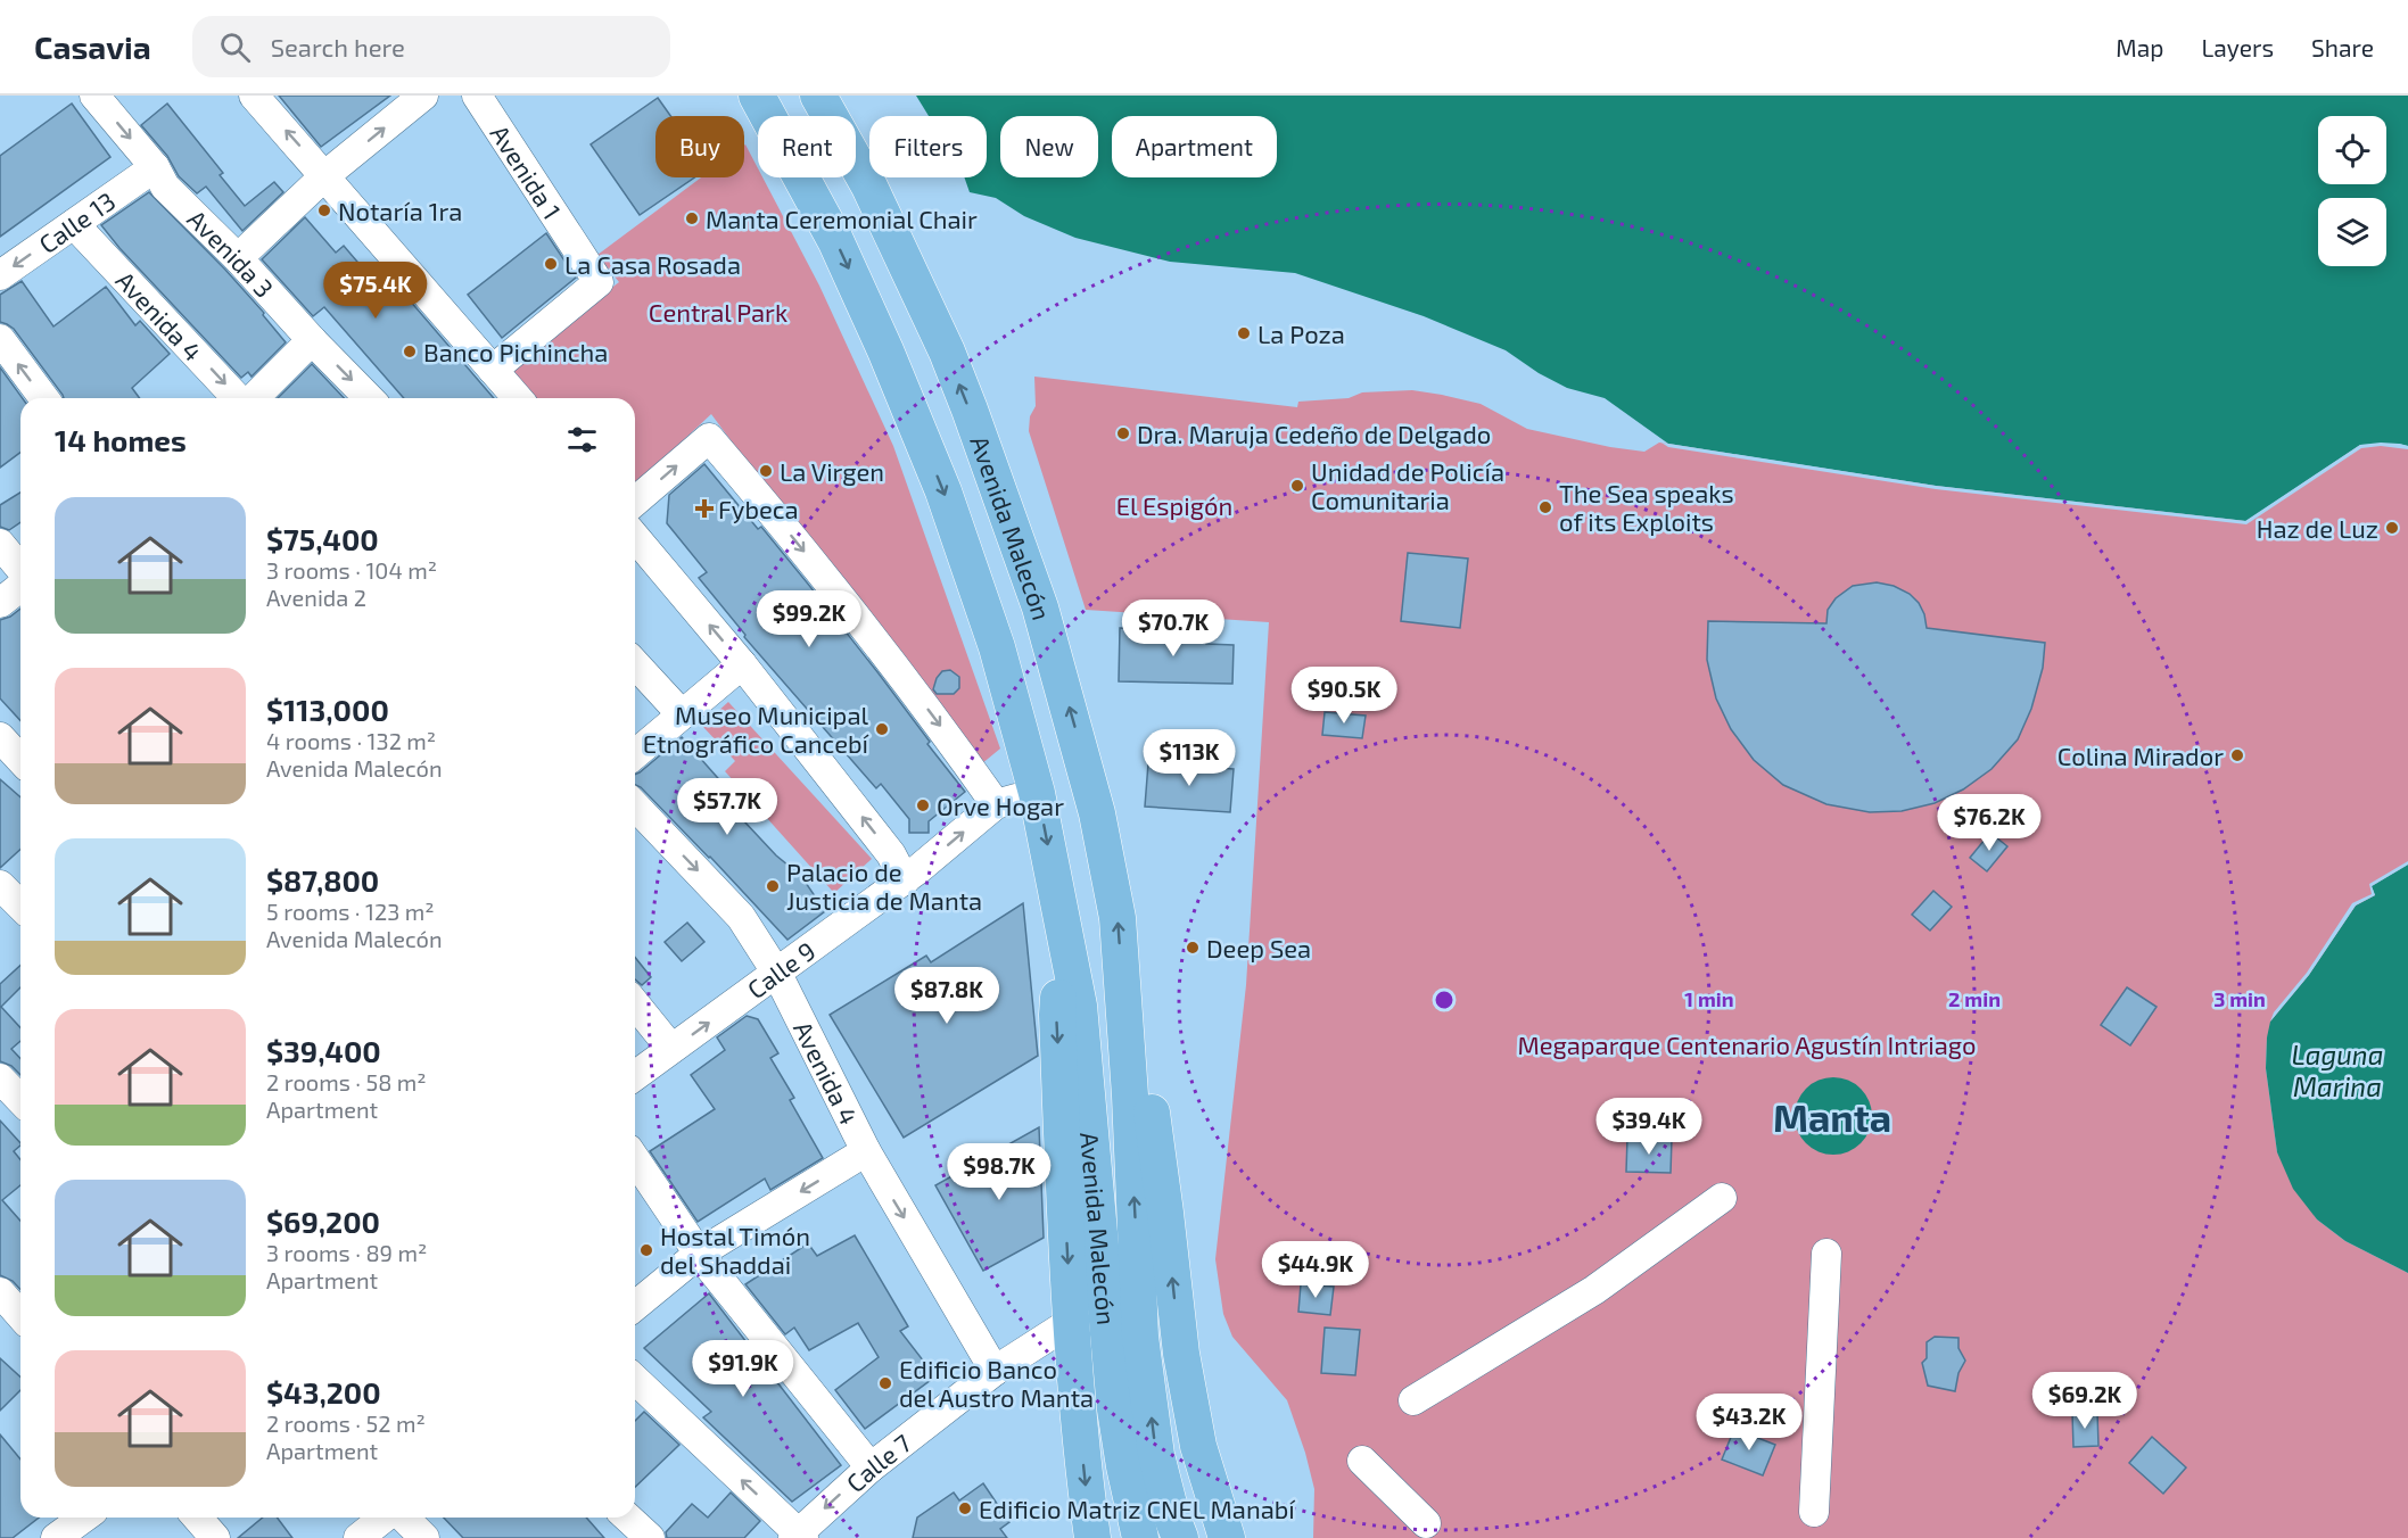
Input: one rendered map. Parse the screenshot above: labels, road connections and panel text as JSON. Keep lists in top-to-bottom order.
{
  "streets": {
    "main road": ["Avenida Malecón"],
    "street": [
      "Avenida 1",
      "Calle 13",
      "Avenida 3",
      "Avenida 4",
      "Calle 9",
      "Calle 7"
    ]
  },
  "crossings": [
    ["Calle 13", "Avenida 3"],
    ["Calle 13", "Avenida 4"],
    ["Avenida 4", "Calle 9"],
    ["Avenida 4", "Calle 7"],
    ["Avenida Malecón", "Calle 9"],
    ["Avenida Malecón", "Calle 7"]
  ],
  "one_way": ["Calle 13"],
  "districts": ["Manta"],
  "water": ["Laguna Marina"],
  "parks": ["Central Park", "El Espigón", "Megaparque Centenario Agustín Intriago"],
  "places": {
    "other": [
      "Notaría 1ra",
      "Manta Ceremonial Chair",
      "La Casa Rosada",
      "La Poza",
      "Banco Pichincha",
      "Dra. Maruja Cedeño de Delgado",
      "La Virgen",
      "Unidad de Policía Comunitaria",
      "The Sea speaks of its Exploits",
      "Haz de Luz",
      "Museo Municipal Etnográfico Cancebí",
      "Colina Mirador",
      "Orve Hogar",
      "Palacio de Justicia de Manta",
      "Deep Sea",
      "Hostal Timón del Shaddai",
      "Edificio Banco del Austro Manta",
      "Edificio Matriz CNEL Manabí"
    ],
    "health": ["Fybeca"]
  },
  "page": {
    "header": "Casavia",
    "search": "Search here",
    "nav": ["Map", "Layers", "Share"],
    "chip": [
      "Buy",
      "Rent",
      "Filters",
      "New",
      "Apartment"
    ],
    "price": [
      "$75.4K",
      "$99.2K",
      "$70.7K",
      "$90.5K",
      "$113K",
      "$57.7K",
      "$76.2K",
      "$87.8K",
      "$39.4K",
      "$98.7K",
      "$44.9K",
      "$91.9K",
      "$69.2K",
      "$43.2K"
    ],
    "heading": "14 homes",
    "list": [
      {
        "name": "$75,400",
        "note": "3 rooms · 104 m² · Avenida 2"
      },
      {
        "name": "$113,000",
        "note": "4 rooms · 132 m² · Avenida Malecón"
      },
      {
        "name": "$87,800",
        "note": "5 rooms · 123 m² · Avenida Malecón"
      },
      {
        "name": "$39,400",
        "note": "2 rooms · 58 m² · Apartment"
      },
      {
        "name": "$69,200",
        "note": "3 rooms · 89 m² · Apartment"
      },
      {
        "name": "$43,200",
        "note": "2 rooms · 52 m² · Apartment"
      }
    ]
  },
  "rings": ["1 min", "2 min", "3 min"]
}
